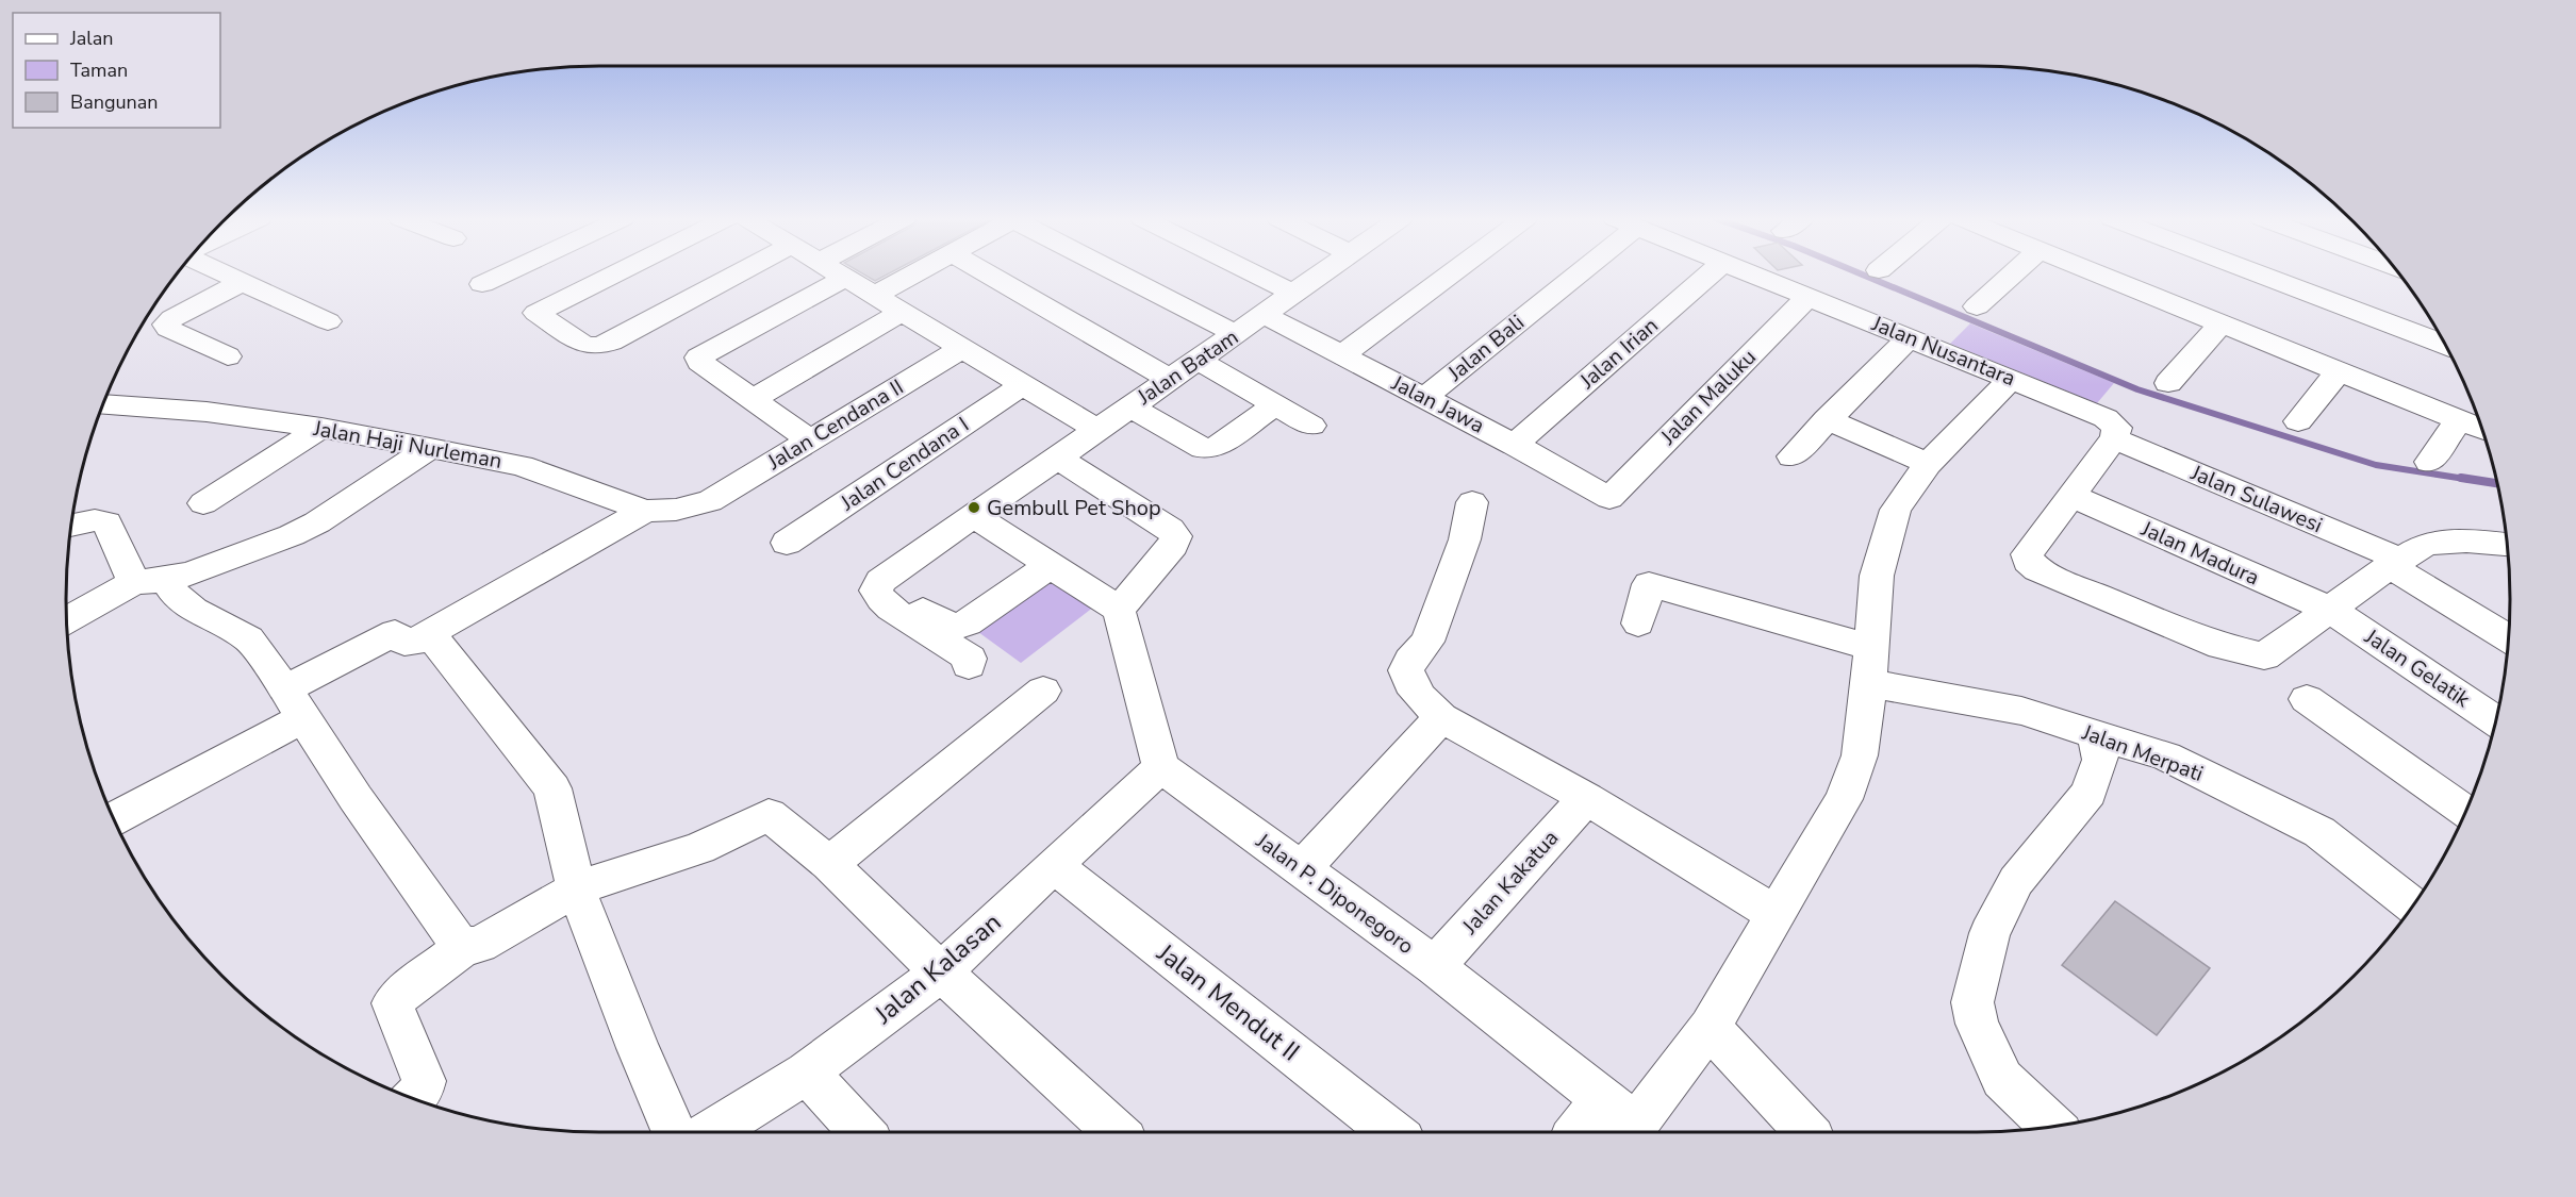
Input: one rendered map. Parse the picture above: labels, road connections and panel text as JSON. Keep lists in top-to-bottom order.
{
  "streets": {
    "street": [
      "Jalan Bali",
      "Jalan Nusantara",
      "Jalan Irian",
      "Jalan Batam",
      "Jalan Maluku",
      "Jalan Jawa",
      "Jalan Cendana II",
      "Jalan Haji Nurleman",
      "Jalan Cendana I",
      "Jalan Sulawesi",
      "Jalan Madura",
      "Jalan Gelatik",
      "Jalan Merpati",
      "Jalan Kakatua",
      "Jalan P. Diponegoro",
      "Jalan Kalasan",
      "Jalan Mendut II"
    ]
  },
  "crossings": [
    ["Jalan Bali", "Jalan Jawa"],
    ["Jalan Nusantara", "Jalan Maluku"],
    ["Jalan Nusantara", "Jalan Sulawesi"],
    ["Jalan Irian", "Jalan Jawa"],
    ["Jalan Batam", "Jalan Jawa"],
    ["Jalan Maluku", "Jalan Jawa"],
    ["Jalan Cendana II", "Jalan Haji Nurleman"],
    ["Jalan Madura", "Jalan Gelatik"],
    ["Jalan Kakatua", "Jalan P. Diponegoro"],
    ["Jalan P. Diponegoro", "Jalan Kalasan"],
    ["Jalan Kalasan", "Jalan Mendut II"]
  ],
  "places": ["Gembull Pet Shop"],
  "legend": ["Jalan", "Taman", "Bangunan"]
}
